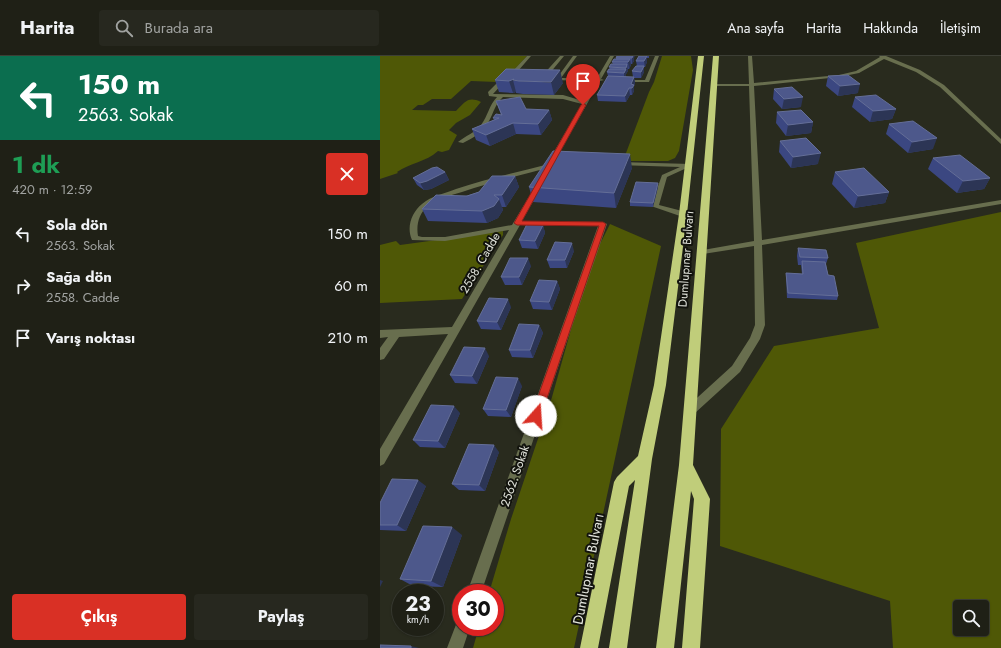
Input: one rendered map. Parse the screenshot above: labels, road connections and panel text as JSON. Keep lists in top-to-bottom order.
{
  "streets": {
    "highway": ["Dumlupınar Bulvarı"],
    "street": ["2558. Cadde", "2562. Sokak"]
  },
  "crossings": [
    ["2558. Cadde", "2562. Sokak"]
  ],
  "page": {
    "header": "Harita",
    "search": "Burada ara",
    "nav": [
      "Ana sayfa",
      "Harita",
      "Hakkında",
      "İletişim"
    ],
    "turn": ["150 m", "2563. Sokak"],
    "heading": ["1 dk", "420 m · 12:59"],
    "list": [
      {
        "name": "Sola dön",
        "note": "2563. Sokak",
        "value": "150 m"
      },
      {
        "name": "Sağa dön",
        "note": "2558. Cadde",
        "value": "60 m"
      },
      {
        "name": "Varış noktası",
        "value": "210 m"
      }
    ],
    "speed": "23 km/h",
    "limit": "30",
    "buttons": ["Çıkış", "Paylaş"]
  }
}
